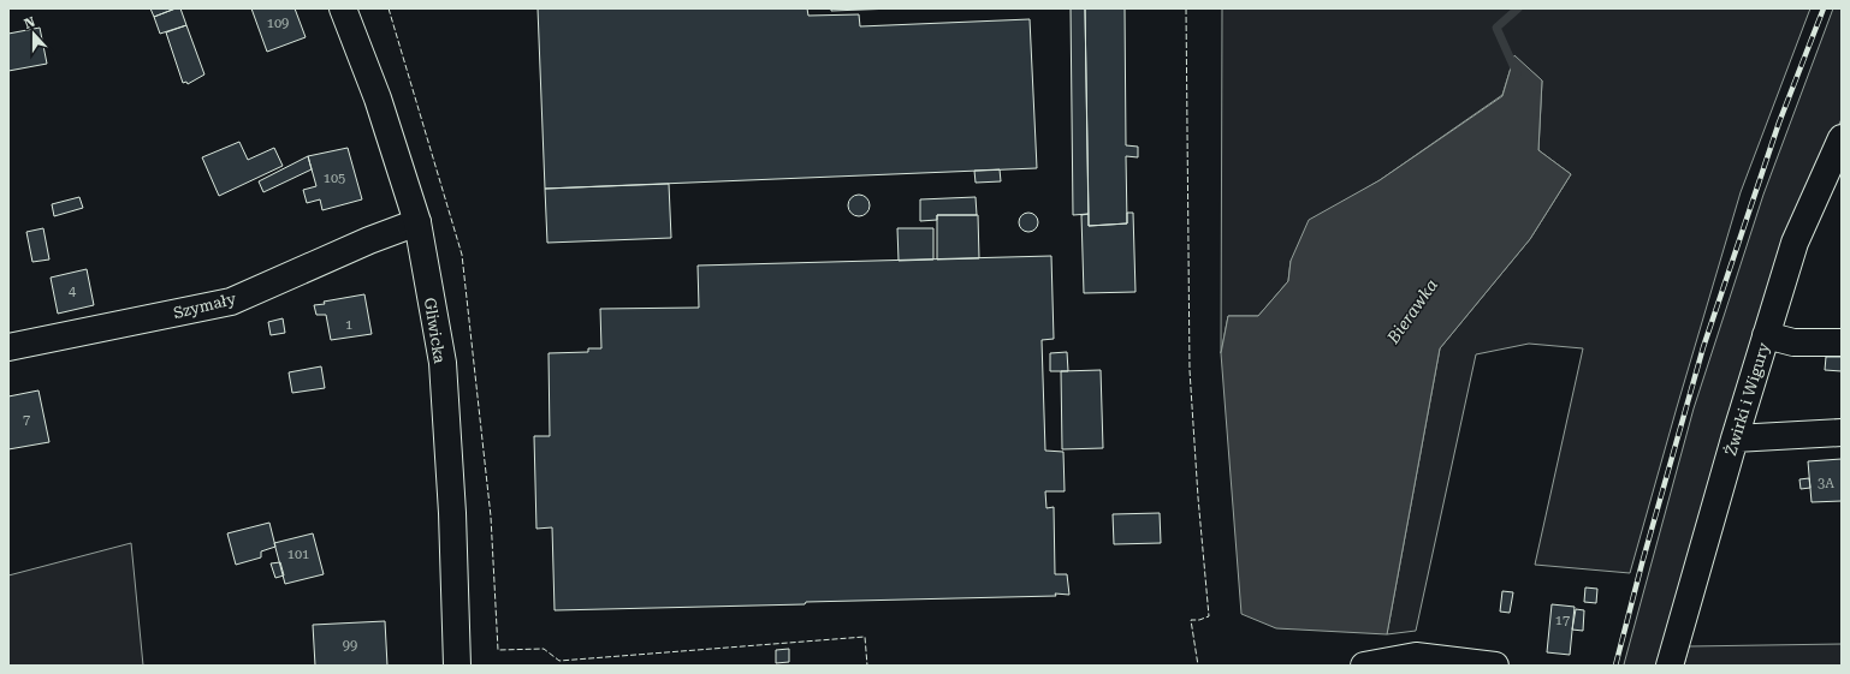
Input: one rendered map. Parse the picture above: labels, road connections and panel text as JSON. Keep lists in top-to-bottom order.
{
  "streets": {
    "street": ["Szymały", "Gliwicka", "Żwirki i Wigury"]
  },
  "crossings": [
    ["Szymały", "Gliwicka"]
  ],
  "water": ["Bierawka"],
  "house_numbers": [
    "109",
    "105",
    "4",
    "1",
    "7",
    "3A",
    "101",
    "17",
    "99"
  ],
  "north": "top"
}
